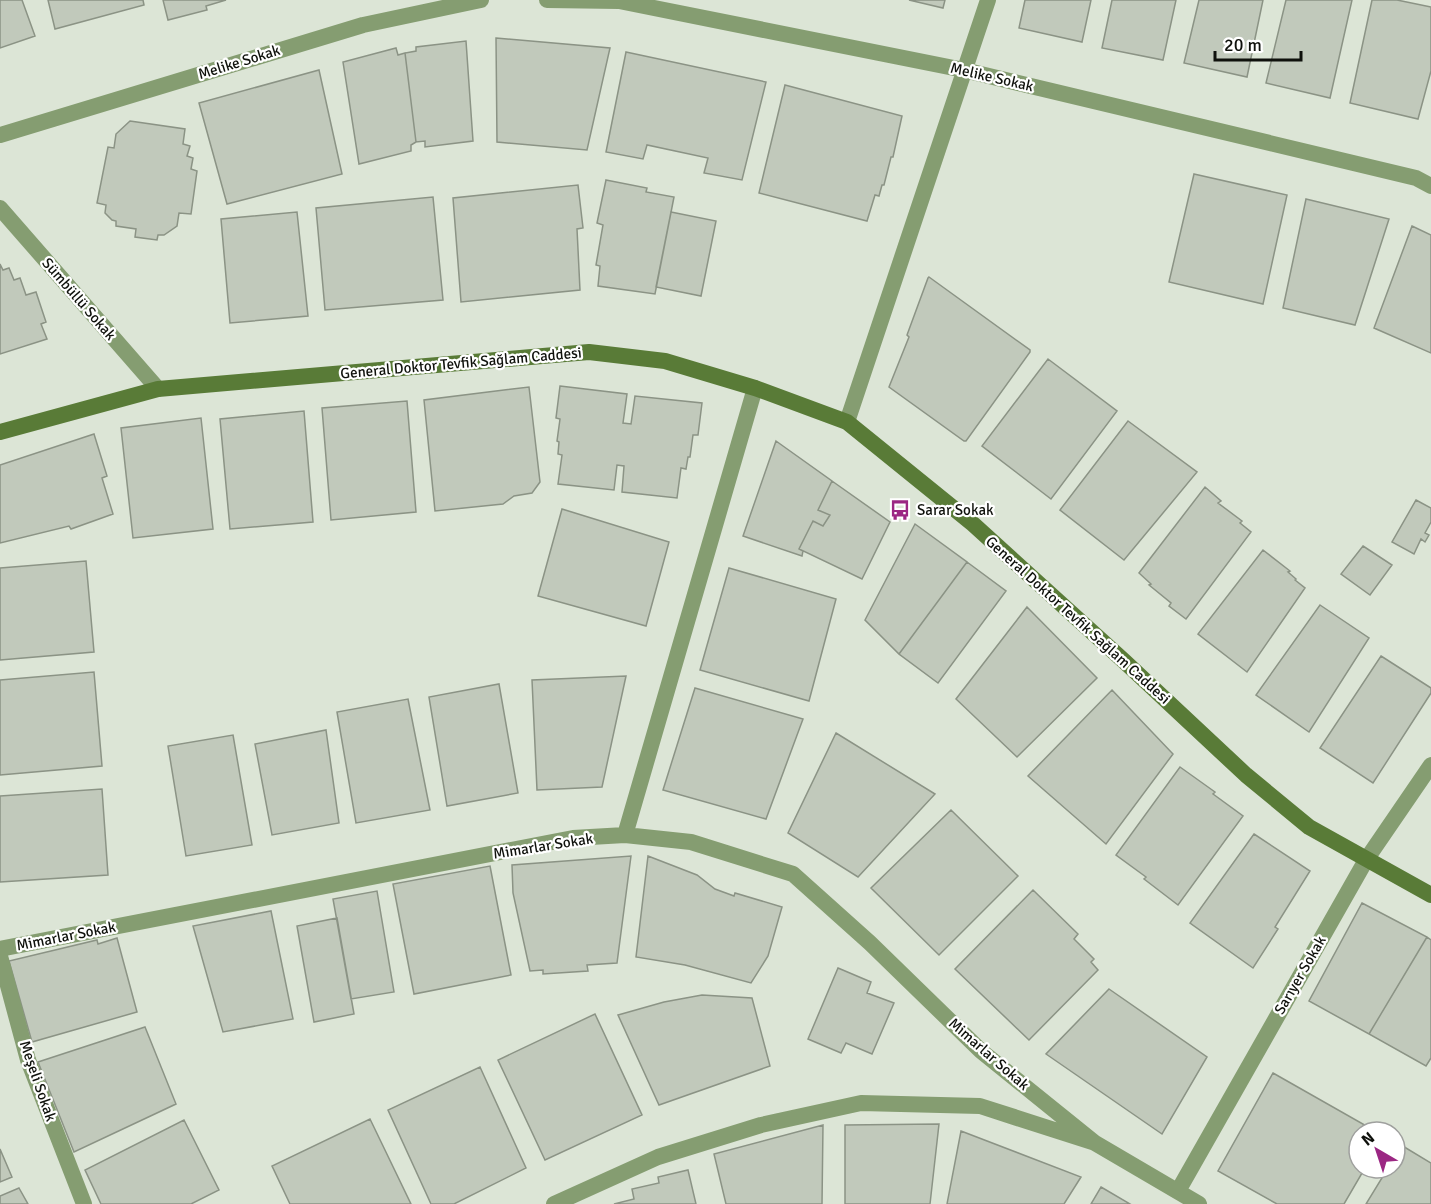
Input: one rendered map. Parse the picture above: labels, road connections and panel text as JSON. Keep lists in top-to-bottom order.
{
  "streets": {
    "main road": ["General Doktor Tevfik Sağlam Caddesi"],
    "street": [
      "Melike Sokak",
      "Sümbüllü Sokak",
      "Mimarlar Sokak",
      "Sarıyer Sokak",
      "Meşeli Sokak"
    ]
  },
  "crossings": [
    ["Sümbüllü Sokak", "General Doktor Tevfik Sağlam Caddesi"],
    ["General Doktor Tevfik Sağlam Caddesi", "Sarıyer Sokak"],
    ["Mimarlar Sokak", "Sarıyer Sokak"]
  ],
  "places": {
    "bus stop": ["Sarar Sokak"]
  },
  "scale_bar": "20 m",
  "north": "top left"
}
